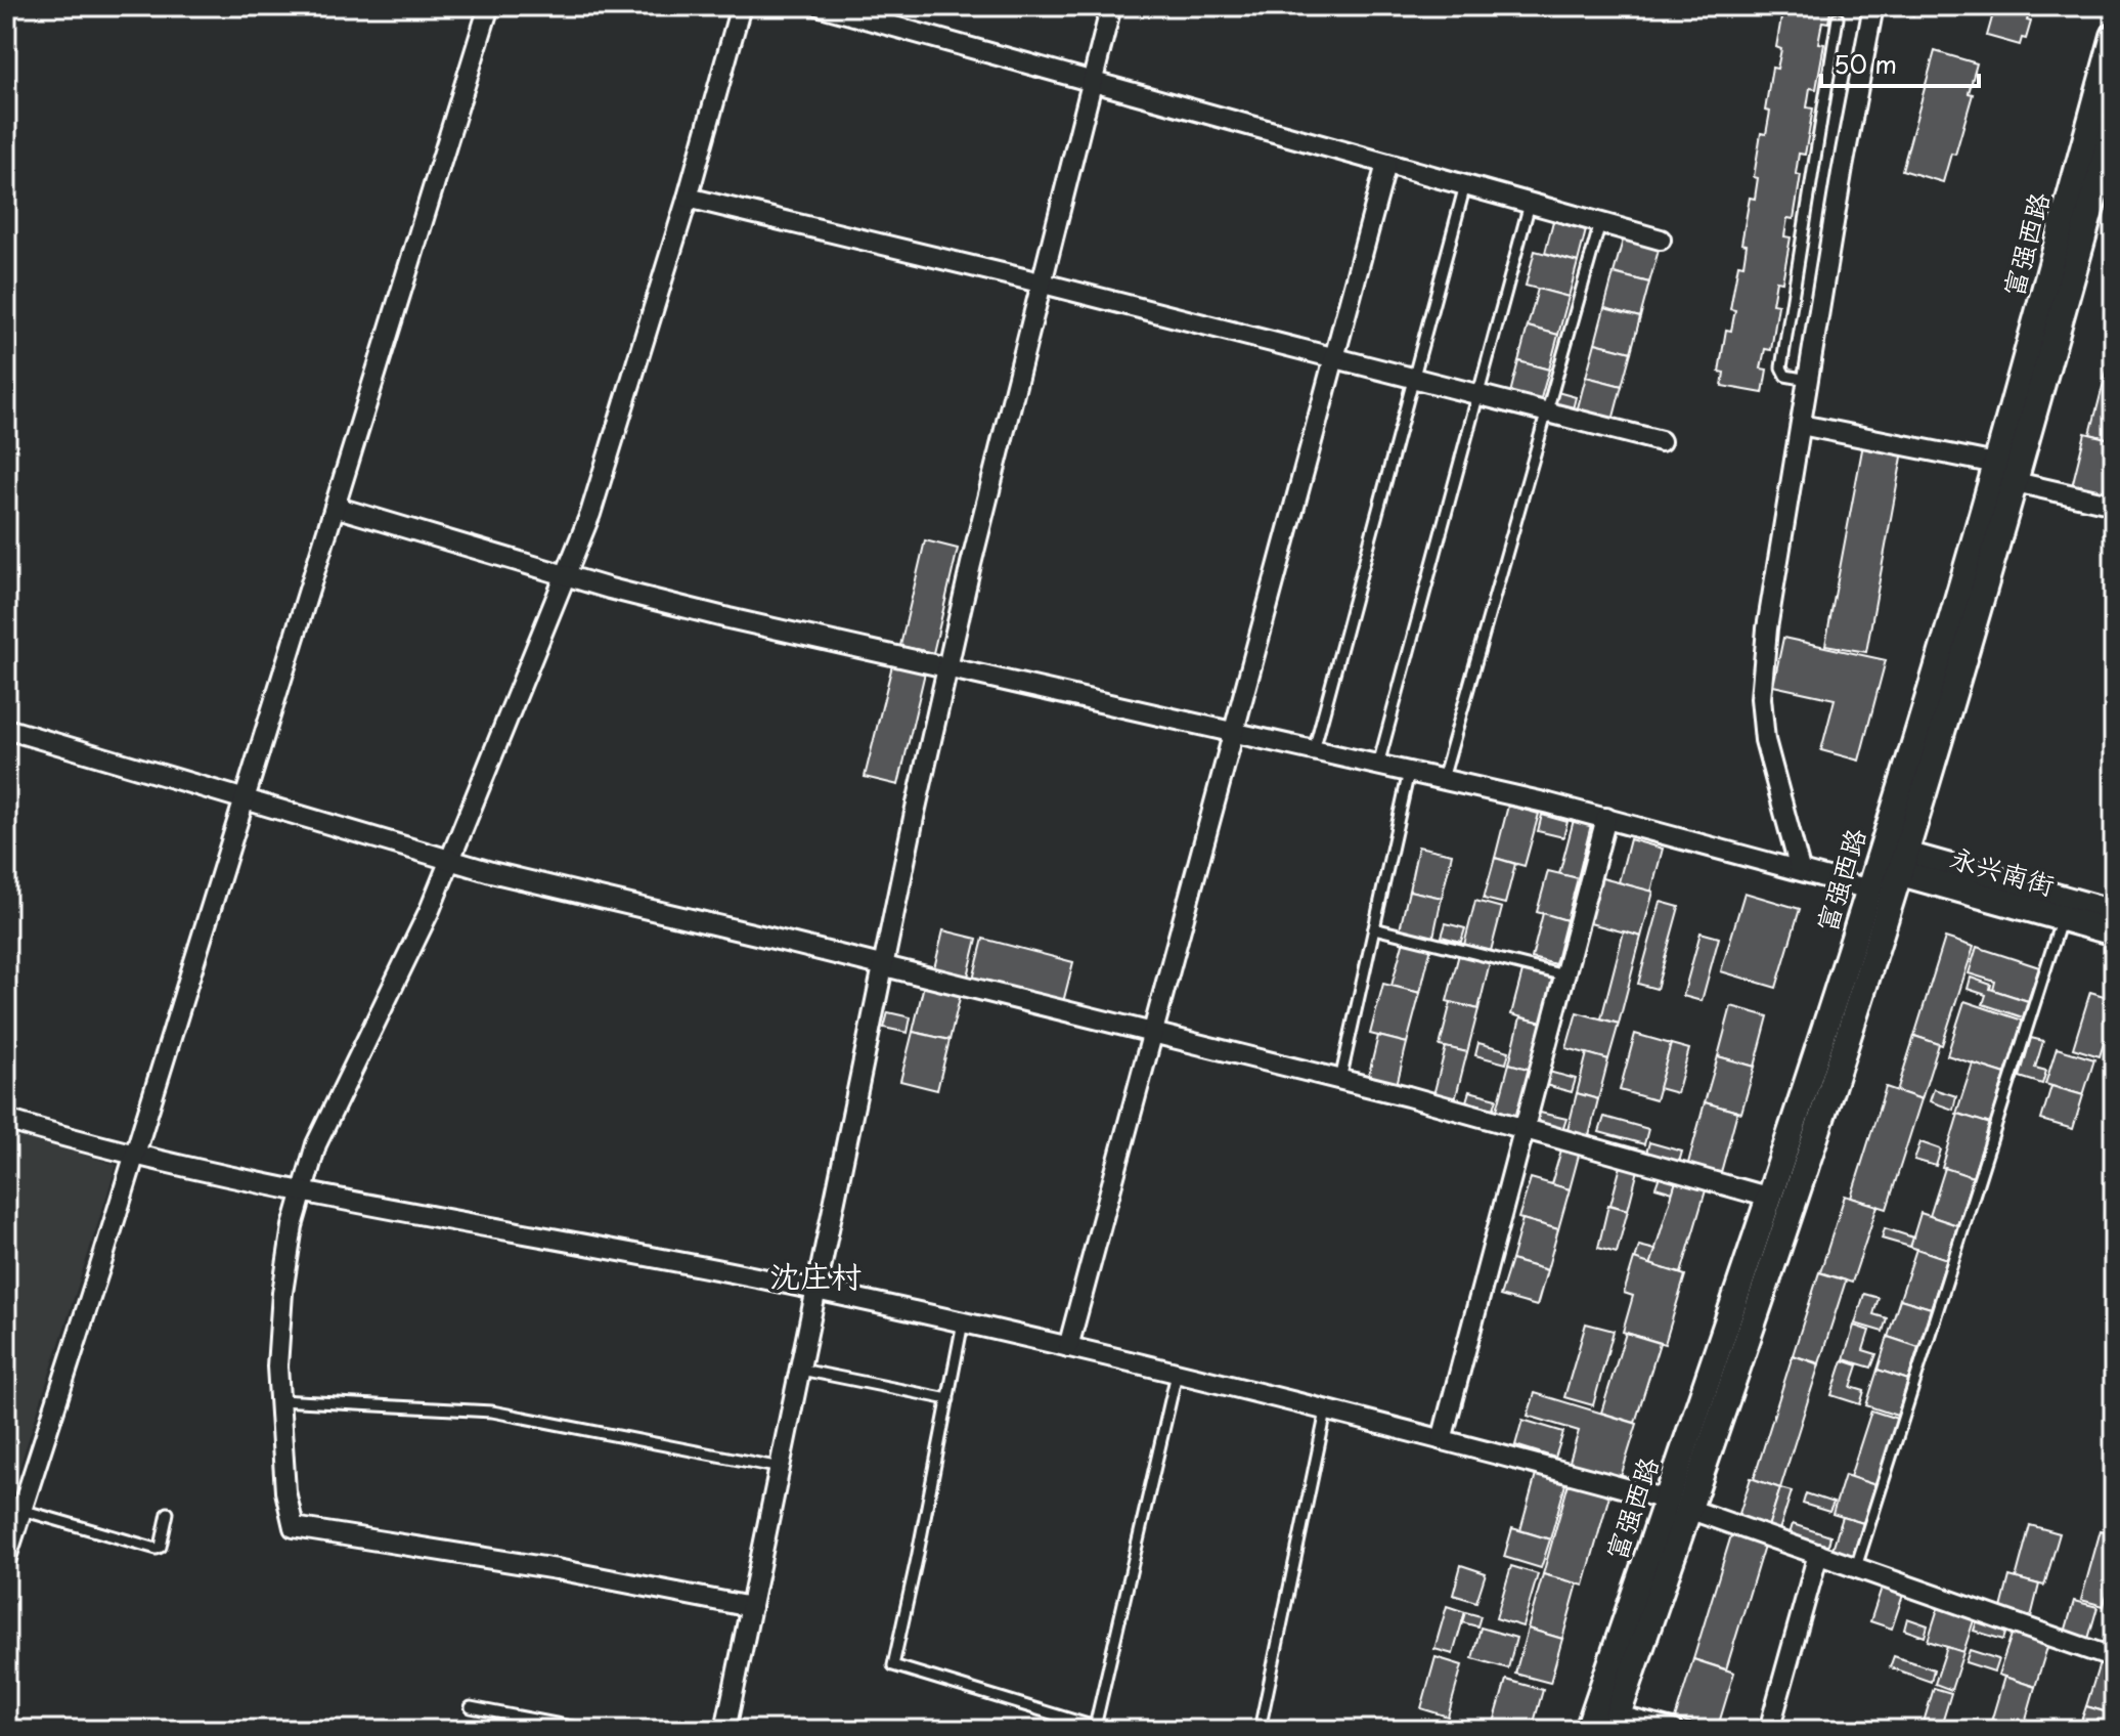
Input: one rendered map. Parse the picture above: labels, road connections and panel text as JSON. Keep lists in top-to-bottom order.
{
  "streets": {
    "main road": ["富强西路", "永兴南街"]
  },
  "crossings": [
    ["富强西路", "永兴南街"]
  ],
  "districts": ["沈庄村"],
  "scale_bar": "50 m"
}
